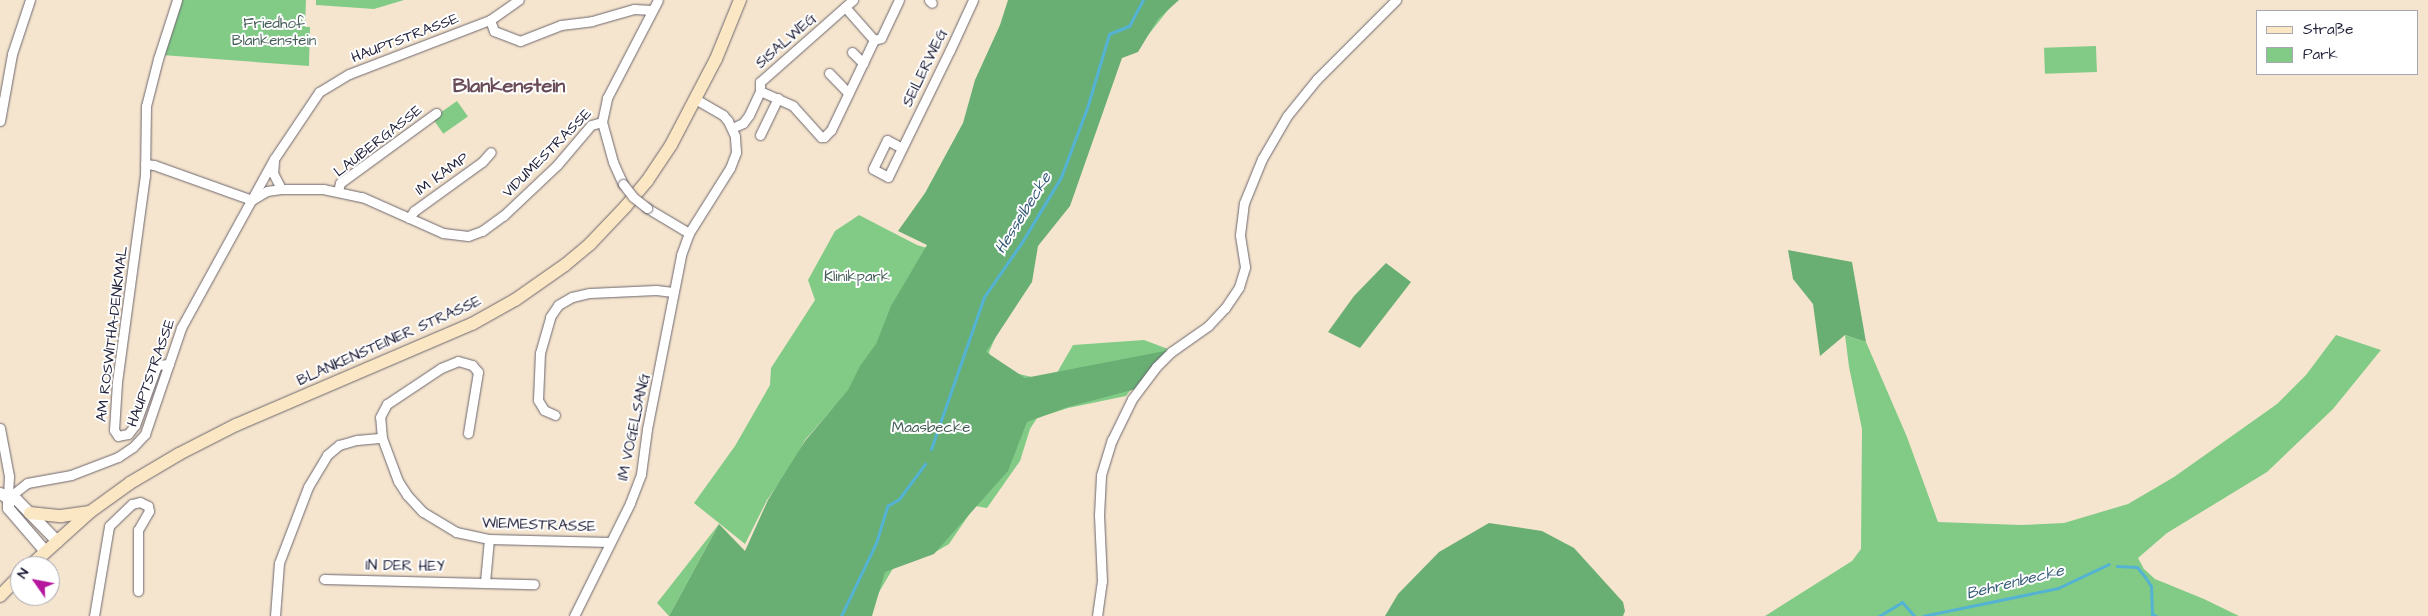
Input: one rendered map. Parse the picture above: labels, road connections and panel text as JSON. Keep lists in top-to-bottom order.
{
  "streets": {
    "main road": ["BLANKENSTEINER STRASSE"],
    "street": [
      "HAUPTSTRASSE",
      "SISALWEG",
      "SEILERWEG",
      "LAUBERGASSE",
      "VIDUMESTRASSE",
      "IM KAMP",
      "AM ROSWITHA-DENKMAL",
      "IM VOGELSANG",
      "WIEMESTRASSE",
      "IN DER HEY"
    ]
  },
  "crossings": [
    ["HAUPTSTRASSE", "VIDUMESTRASSE"],
    ["HAUPTSTRASSE", "AM ROSWITHA-DENKMAL"],
    ["LAUBERGASSE", "VIDUMESTRASSE"],
    ["VIDUMESTRASSE", "IM KAMP"],
    ["IM VOGELSANG", "WIEMESTRASSE"]
  ],
  "districts": ["Blankenstein"],
  "water": ["Hesselbecke", "Behrenbecke"],
  "parks": ["Friedhof Blankenstein", "Klinikpark", "Maasbecke"],
  "legend": ["Straße", "Park"],
  "north": "top left"
}
